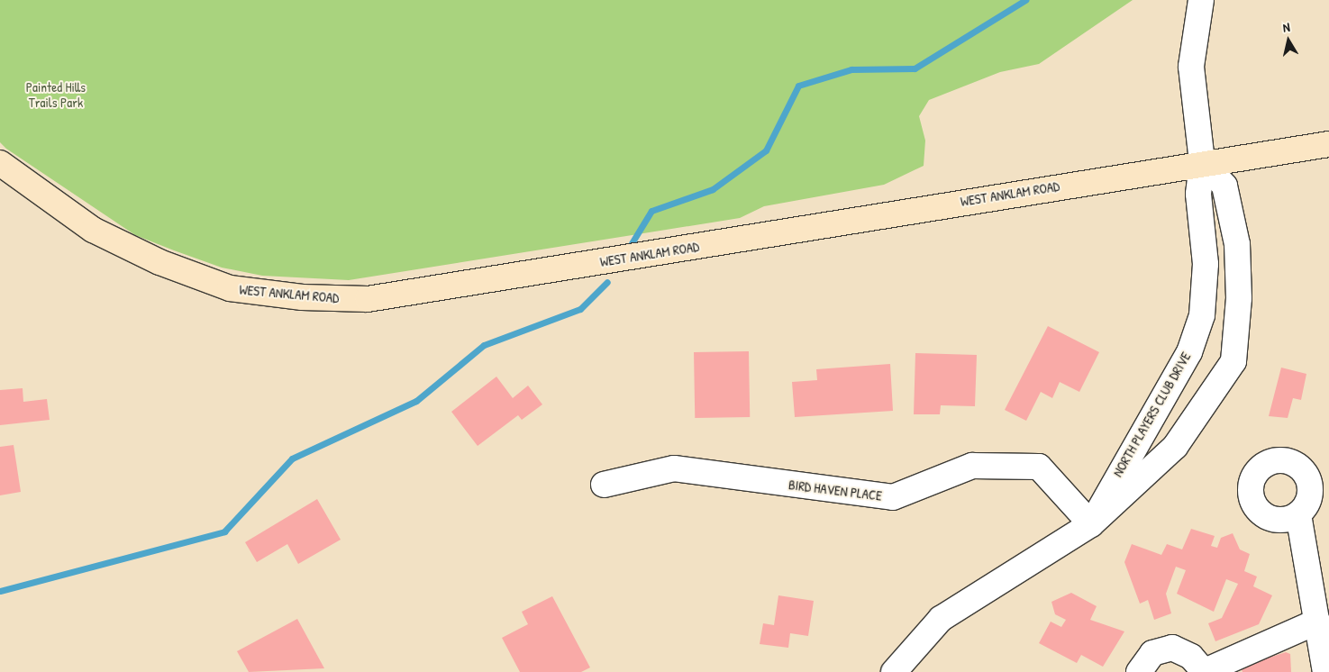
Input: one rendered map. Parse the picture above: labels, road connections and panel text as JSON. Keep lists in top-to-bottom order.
{
  "streets": {
    "main road": ["WEST ANKLAM ROAD"],
    "street": ["NORTH PLAYERS CLUB DRIVE", "BIRD HAVEN PLACE"]
  },
  "crossings": [
    ["WEST ANKLAM ROAD", "NORTH PLAYERS CLUB DRIVE"],
    ["NORTH PLAYERS CLUB DRIVE", "BIRD HAVEN PLACE"]
  ],
  "parks": ["Painted Hills Trails Park"],
  "north": "top"
}
